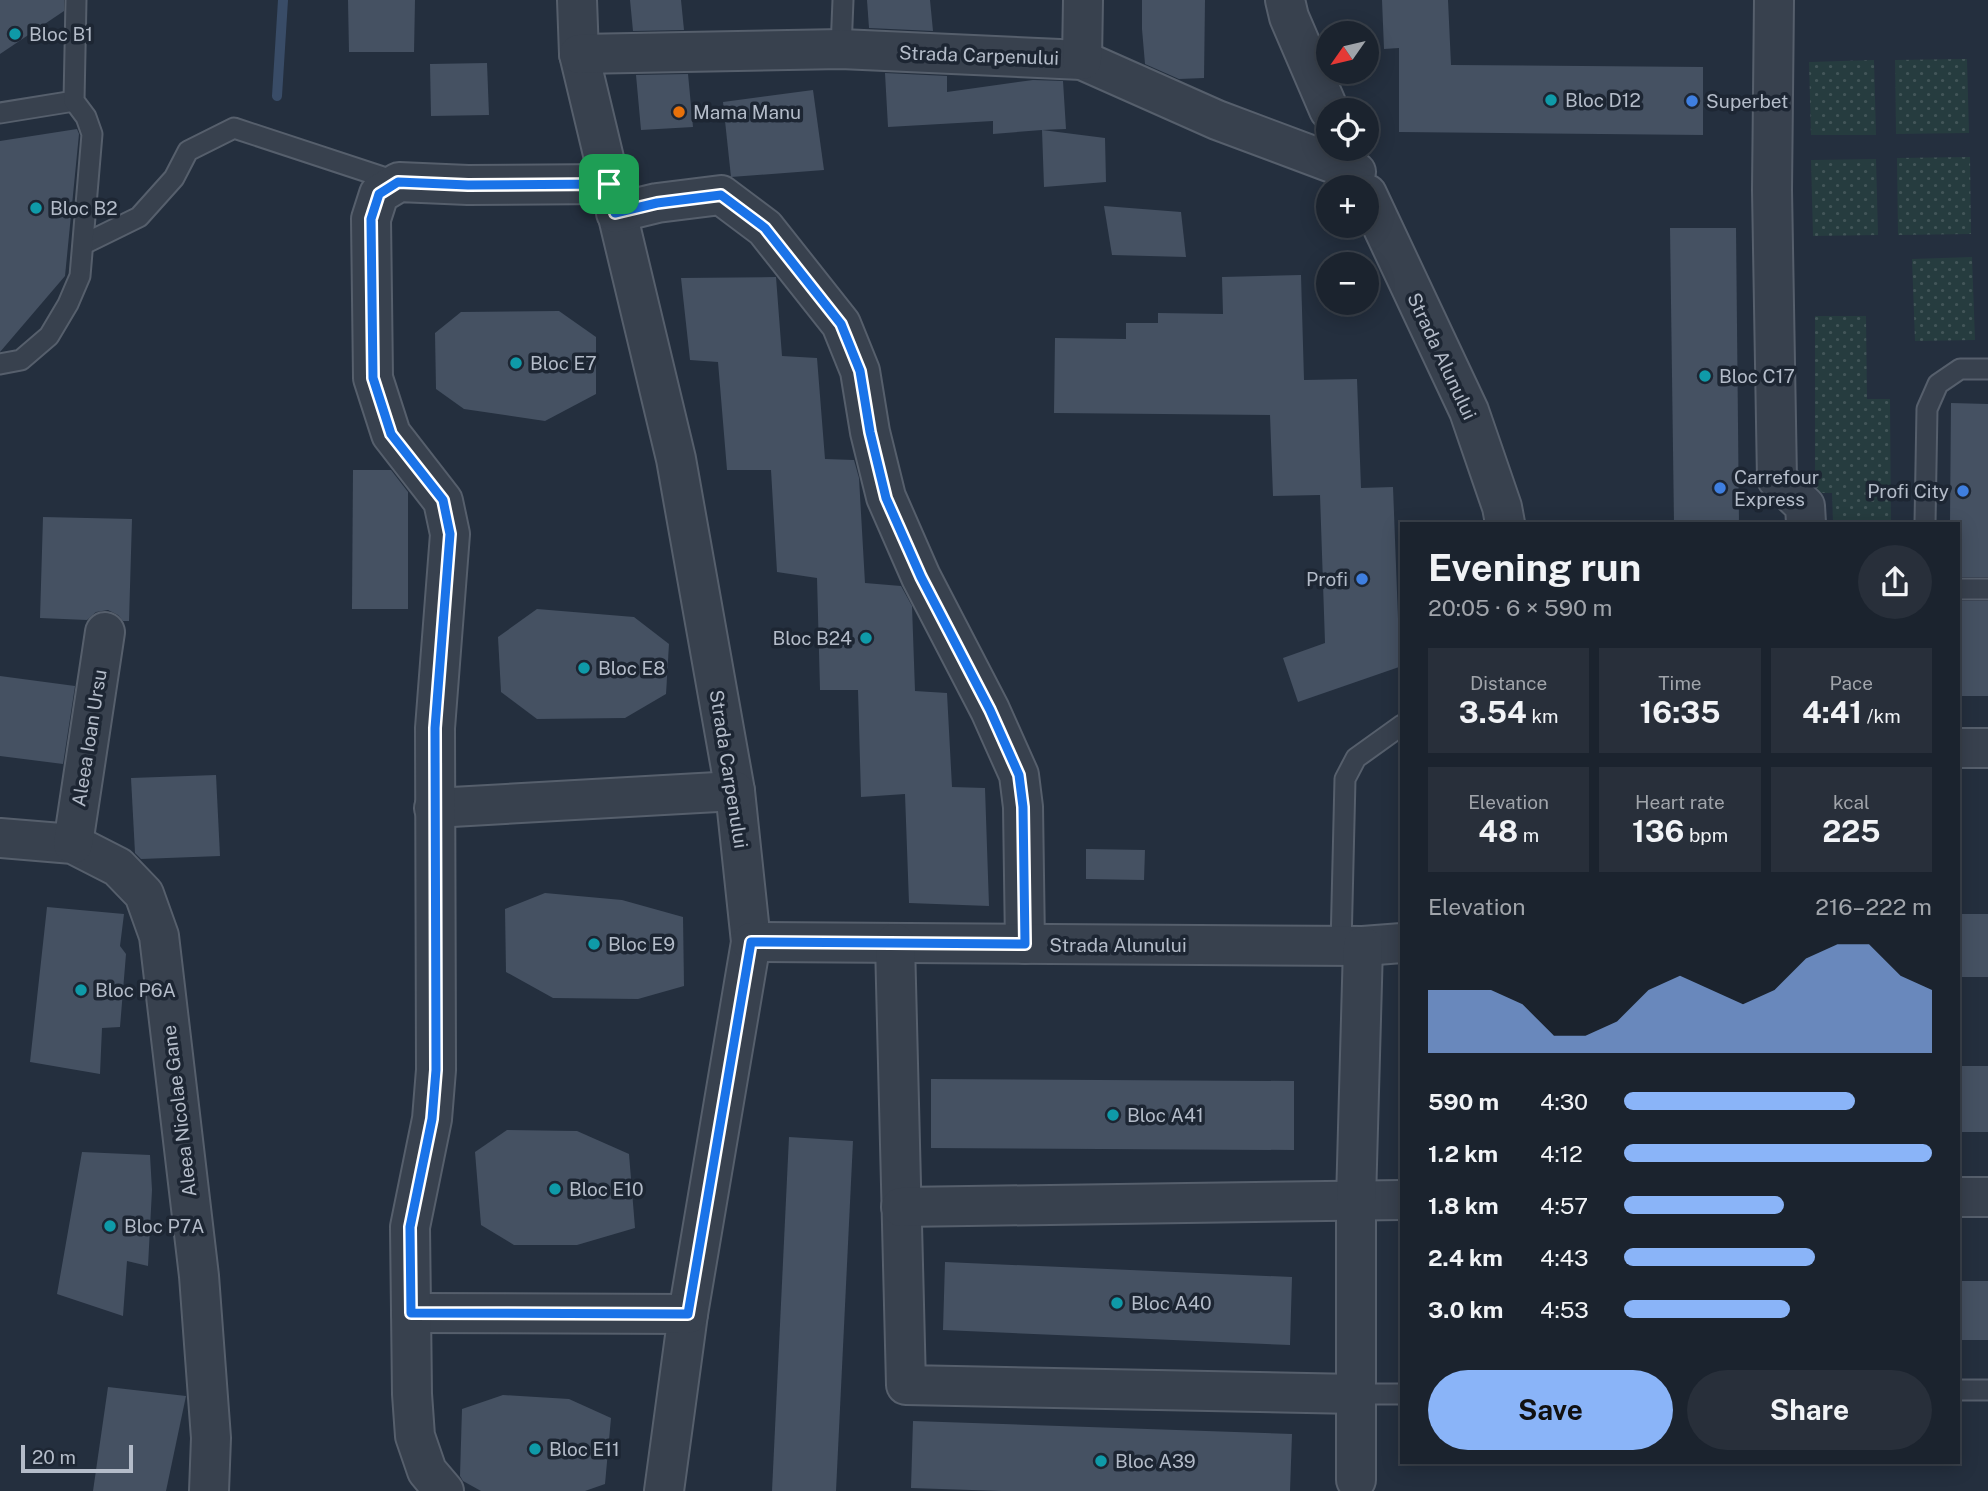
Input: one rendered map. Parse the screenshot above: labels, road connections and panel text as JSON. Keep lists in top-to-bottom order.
{
  "streets": {
    "street": [
      "Strada Carpenului",
      "Strada Alunului",
      "Aleea Ioan Ursu",
      "Aleea Nicolae Gane"
    ]
  },
  "crossings": [
    ["Strada Carpenului", "Strada Alunului"],
    ["Aleea Ioan Ursu", "Aleea Nicolae Gane"]
  ],
  "places": [
    "Bloc B1",
    "Bloc D12",
    "Superbet",
    "Mama Manu",
    "Bloc B2",
    "Bloc E7",
    "Bloc C17",
    "Carrefour Express",
    "Profi City",
    "Profi",
    "Bloc B24",
    "Bloc E8",
    "Bloc E9",
    "Bloc P6A",
    "Bloc A41",
    "Bloc E10",
    "Bloc P7A",
    "Bloc A40",
    "Bloc E11",
    "Bloc A39"
  ],
  "scale_bar": "20 m",
  "north": "bottom left",
  "page": {
    "map_buttons": ["+", "−"],
    "heading": ["Evening run", "20:05 · 6 × 590 m"],
    "stats": [
      ["Distance", "3.54 km"],
      ["Time", "16:35"],
      ["Pace", "4:41 /km"],
      ["Elevation", "48 m"],
      ["Heart rate", "136 bpm"],
      ["kcal", "225"]
    ],
    "chart": ["Elevation", "216–222 m"],
    "list": [
      {
        "name": "590 m",
        "note": "4:30"
      },
      {
        "name": "1.2 km",
        "note": "4:12"
      },
      {
        "name": "1.8 km",
        "note": "4:57"
      },
      {
        "name": "2.4 km",
        "note": "4:43"
      },
      {
        "name": "3.0 km",
        "note": "4:53"
      }
    ],
    "buttons": ["Save", "Share"],
    "scale": "20 m"
  }
}
